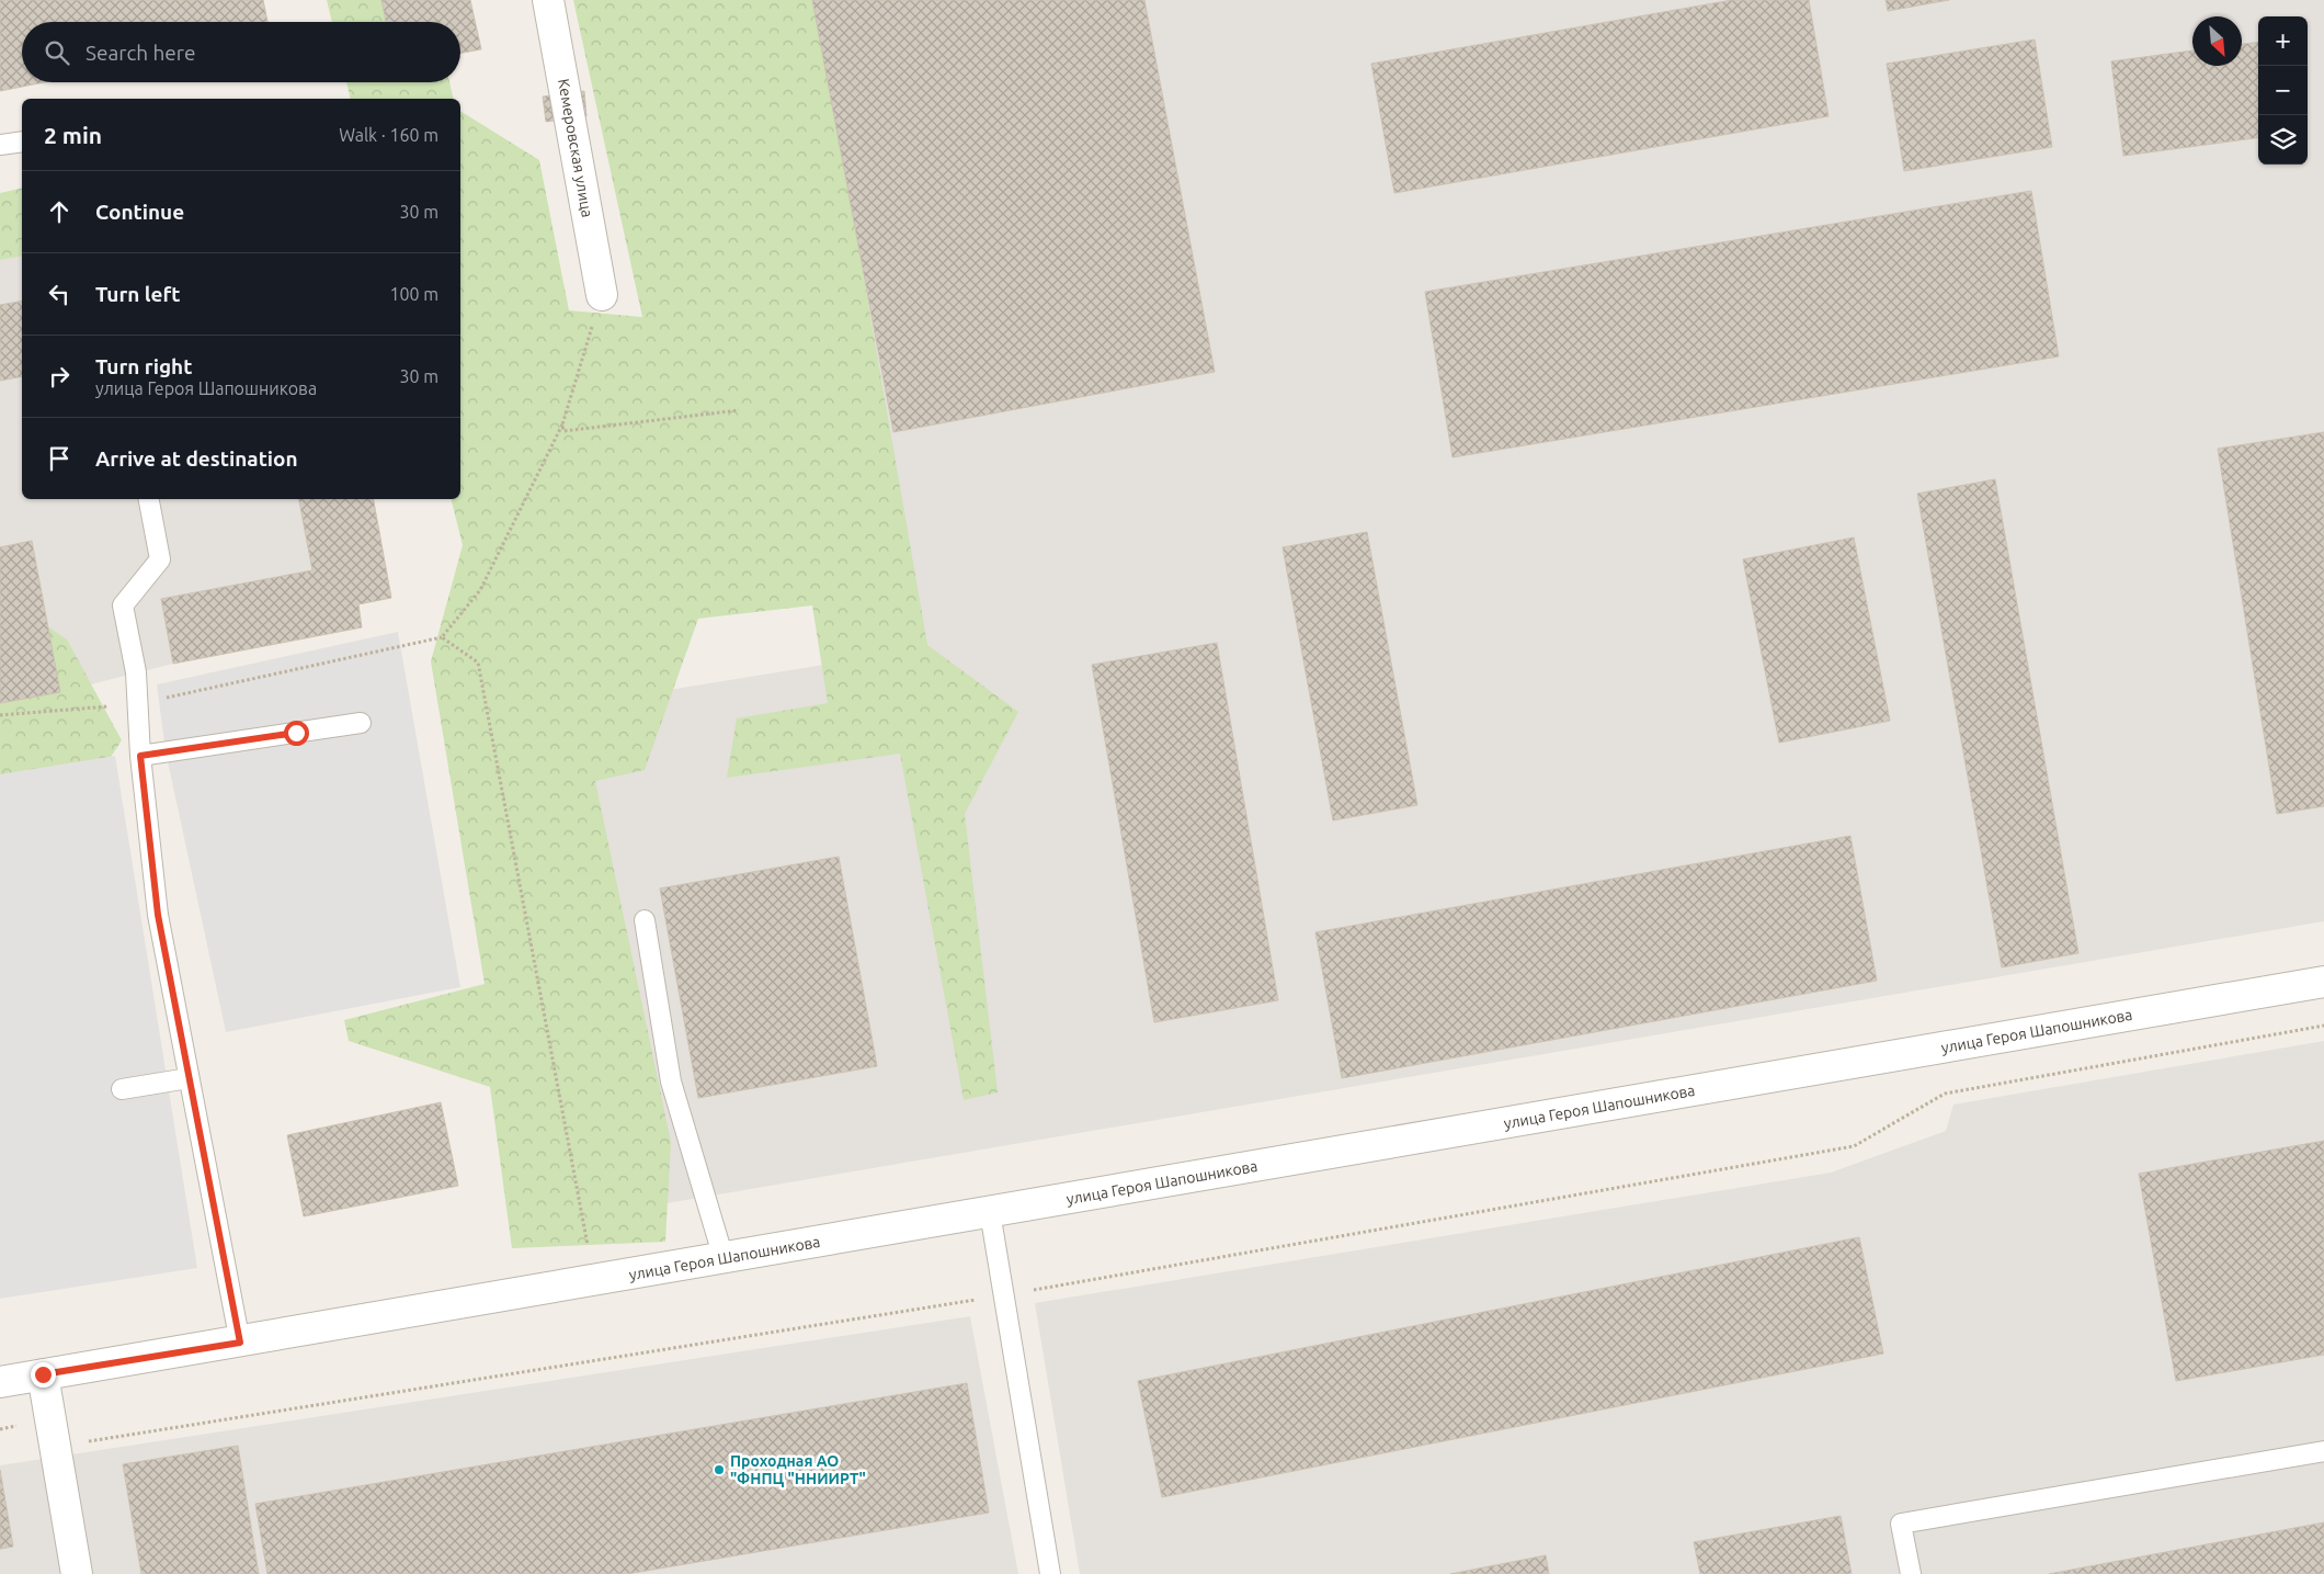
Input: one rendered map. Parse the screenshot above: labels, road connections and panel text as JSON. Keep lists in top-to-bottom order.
{
  "streets": {
    "street": ["Кемеровская улица", "улица Героя Шапошникова"]
  },
  "places": ["Проходная АО \"ФНПЦ \"ННИИРТ\""],
  "north": "bottom right",
  "page": {
    "map_buttons": ["+", "−"],
    "search": "Search here",
    "heading": ["2 min", "Walk · 160 m"],
    "list": [
      ["Continue", "30 m"],
      ["Turn left", "100 m"],
      ["Turn right", "улица Героя Шапошникова", "30 m"],
      "Arrive at destination"
    ]
  }
}
